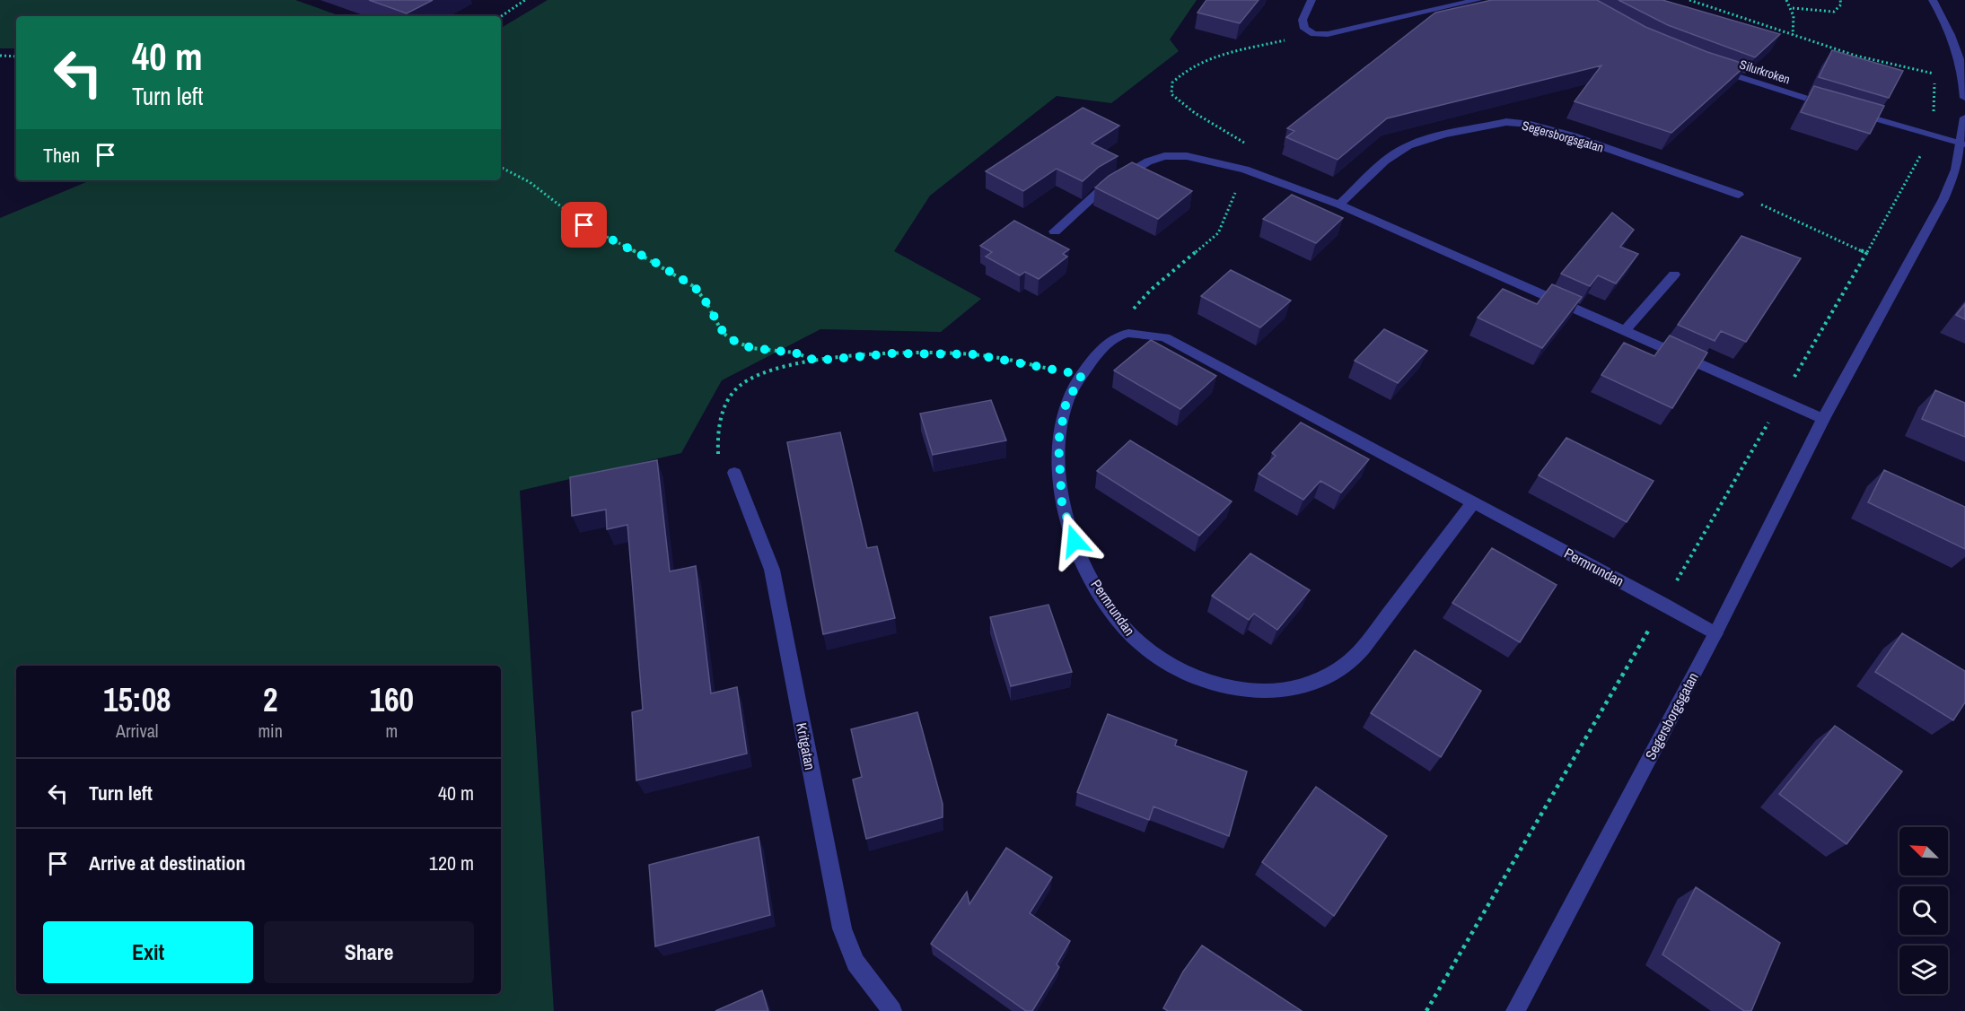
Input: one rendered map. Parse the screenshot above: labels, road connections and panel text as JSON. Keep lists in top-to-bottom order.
{
  "streets": {
    "street": [
      "Silurkroken",
      "Segersborgsgatan",
      "Permrundan",
      "Kritgatan"
    ]
  },
  "crossings": [
    ["Silurkroken", "Segersborgsgatan"],
    ["Segersborgsgatan", "Permrundan"]
  ],
  "north": "top left",
  "page": {
    "turn": ["40 m", "Turn left"],
    "then": "Then",
    "eta": [
      "15:08",
      "Arrival",
      "2",
      "min",
      "160",
      "m"
    ],
    "list": [
      {
        "name": "Turn left",
        "value": "40 m"
      },
      {
        "name": "Arrive at destination",
        "value": "120 m"
      }
    ],
    "buttons": ["Exit", "Share"]
  }
}
